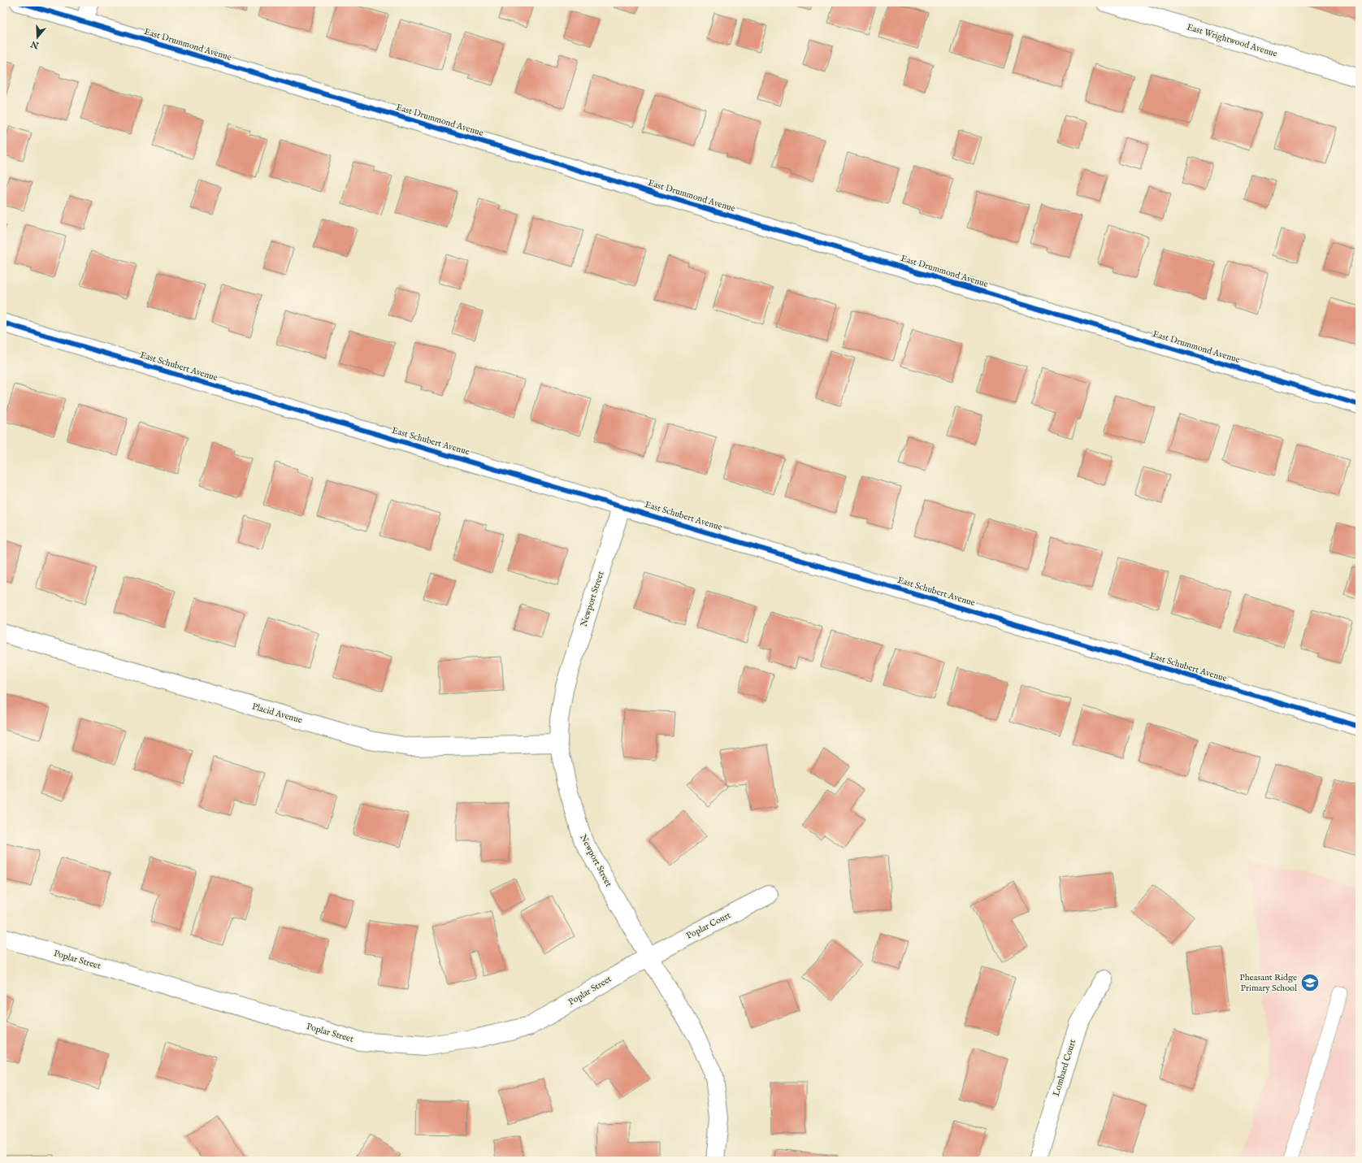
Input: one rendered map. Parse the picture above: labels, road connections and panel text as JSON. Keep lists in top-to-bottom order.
{
  "streets": {
    "street": [
      "East Wrightwood Avenue",
      "East Drummond Avenue",
      "East Schubert Avenue",
      "Newport Street",
      "Placid Avenue",
      "Poplar Court",
      "Poplar Street",
      "Lombard Court"
    ]
  },
  "crossings": [
    ["East Schubert Avenue", "Newport Street"],
    ["Newport Street", "Placid Avenue"],
    ["Newport Street", "Poplar Court"],
    ["Newport Street", "Poplar Street"],
    ["Poplar Court", "Poplar Street"]
  ],
  "places": {
    "school or university": ["Pheasant Ridge Primary School"]
  },
  "north": "bottom"
}
